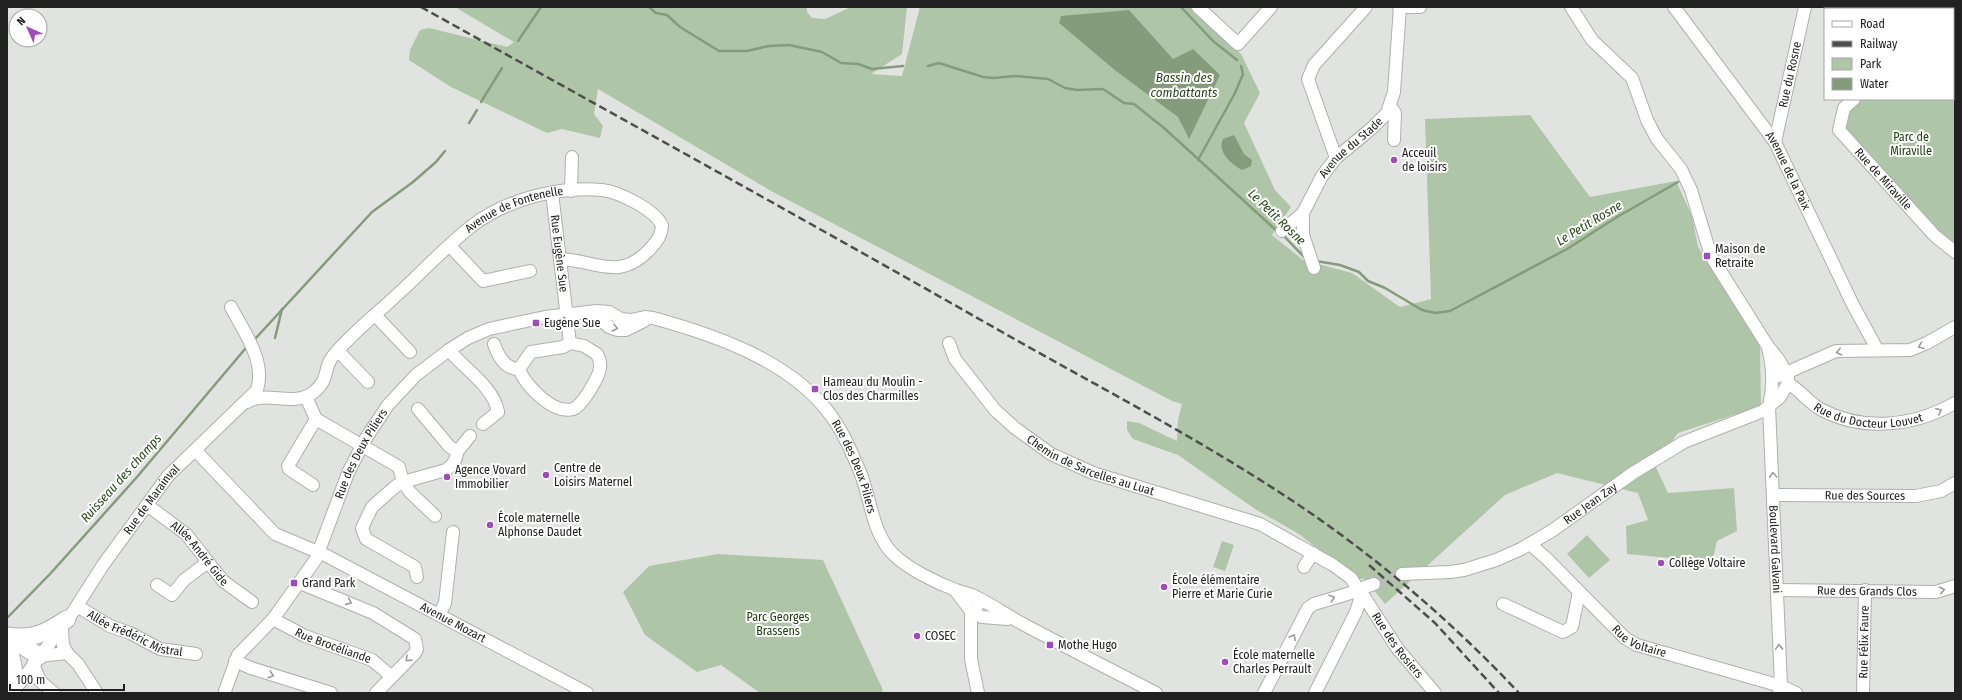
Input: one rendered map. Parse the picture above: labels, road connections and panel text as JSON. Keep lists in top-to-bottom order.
{
  "streets": {
    "street": [
      "Rue du Rosne",
      "Avenue du Stade",
      "Avenue de la Paix",
      "Rue de Miraville",
      "Avenue de Fontenelle",
      "Rue Eugène Sue",
      "Rue du Docteur Louvet",
      "Rue des Deux Piliers",
      "Chemin de Sarcelles au Luat",
      "Rue des Sources",
      "Rue de Marainval",
      "Rue Jean Zay",
      "Boulevard Galvani",
      "Allée André Gide",
      "Rue des Grands Clos",
      "Avenue Mozart",
      "Allée Frédéric Mistral",
      "Rue Voltaire",
      "Rue Félix Faure",
      "Rue des Rosiers",
      "Rue Brocéliande"
    ]
  },
  "crossings": [
    ["Rue du Rosne", "Avenue de la Paix"],
    ["Avenue de Fontenelle", "Rue Eugène Sue"],
    ["Rue Eugène Sue", "Rue des Deux Piliers"],
    ["Rue des Deux Piliers", "Avenue Mozart"],
    ["Rue des Deux Piliers", "Rue Brocéliande"],
    ["Chemin de Sarcelles au Luat", "Rue des Rosiers"],
    ["Rue des Sources", "Boulevard Galvani"],
    ["Rue de Marainval", "Allée André Gide"],
    ["Rue de Marainval", "Avenue Mozart"],
    ["Rue de Marainval", "Allée Frédéric Mistral"],
    ["Rue Jean Zay", "Boulevard Galvani"],
    ["Rue Jean Zay", "Rue Voltaire"],
    ["Boulevard Galvani", "Rue des Grands Clos"],
    ["Boulevard Galvani", "Rue Voltaire"],
    ["Rue des Grands Clos", "Rue Félix Faure"]
  ],
  "one_way": ["Rue du Docteur Louvet", "Boulevard Galvani", "Rue des Grands Clos"],
  "water": ["Bassin des combattants", "Le Petit Rosne", "Ruisseau des champs"],
  "parks": ["Parc de Miraville", "Parc Georges Brassens"],
  "places": {
    "other": [
      "Acceuil de loisirs",
      "Centre de Loisirs Maternel",
      "Agence Vovard Immobilier",
      "École maternelle Alphonse Daudet",
      "Collège Voltaire",
      "École élémentaire Pierre et Marie Curie",
      "COSEC",
      "École maternelle Charles Perrault"
    ],
    "transit": [
      "Maison de Retraite",
      "Eugène Sue",
      "Hameau du Moulin - Clos des Charmilles",
      "Grand Park",
      "Mothe Hugo"
    ]
  },
  "legend": [
    "Road",
    "Railway",
    "Park",
    "Water"
  ],
  "scale_bar": "100 m",
  "north": "top left"
}
